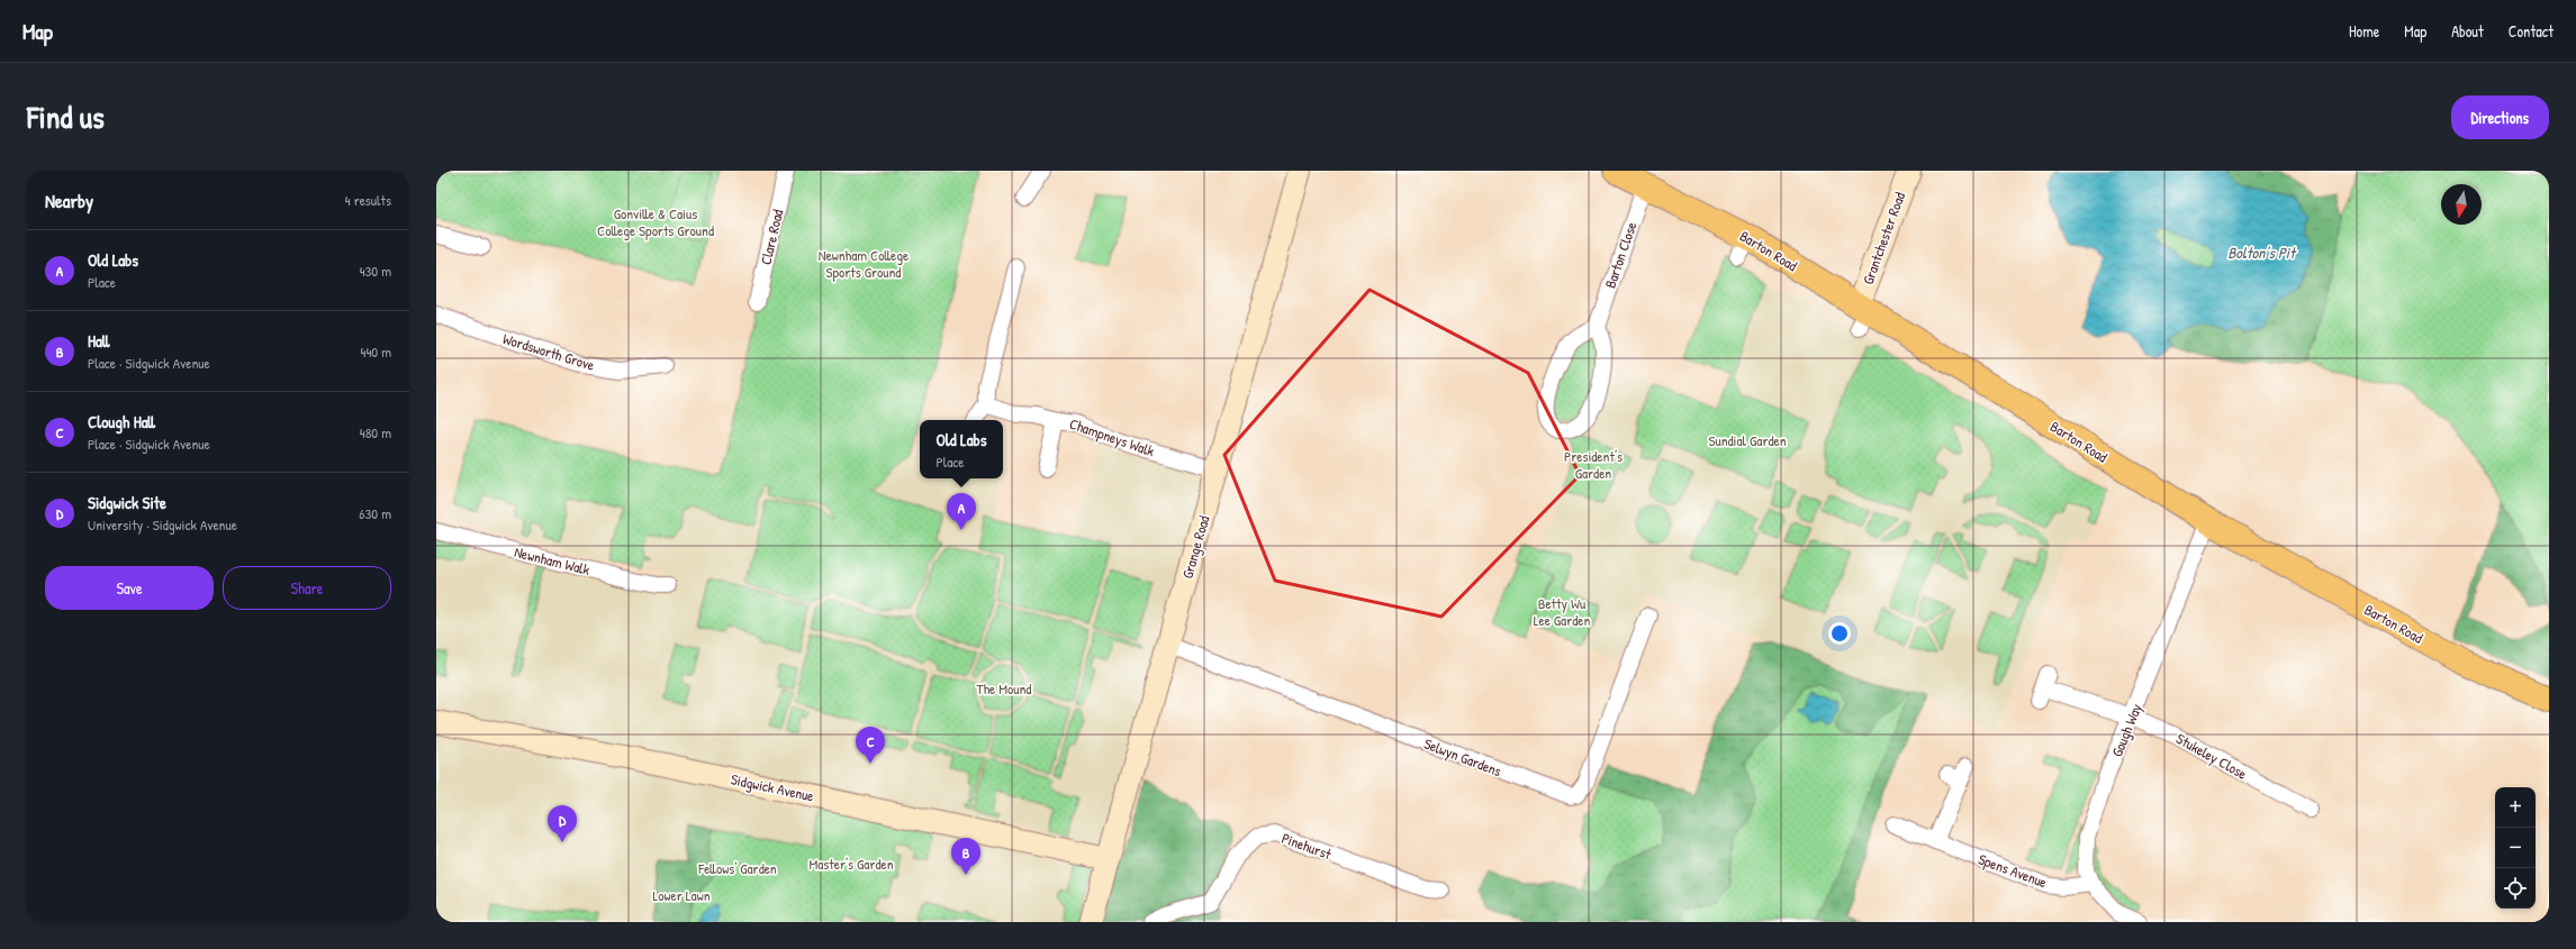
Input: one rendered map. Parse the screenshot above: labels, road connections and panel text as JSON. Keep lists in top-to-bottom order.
{
  "streets": {
    "main road": ["Barton Road"],
    "street": [
      "Clare Road",
      "Grantchester Road",
      "Barton Close",
      "Wordsworth Grove",
      "Champneys Walk",
      "Grange Road",
      "Newnham Walk",
      "Gough Way",
      "Stukeley Close",
      "Selwyn Gardens",
      "Sidgwick Avenue",
      "Pinehurst",
      "Spens Avenue"
    ]
  },
  "crossings": [
    ["Grantchester Road", "Barton Road"],
    ["Barton Road", "Barton Close"],
    ["Barton Road", "Gough Way"],
    ["Champneys Walk", "Grange Road"],
    ["Grange Road", "Selwyn Gardens"],
    ["Grange Road", "Sidgwick Avenue"],
    ["Gough Way", "Stukeley Close"],
    ["Gough Way", "Spens Avenue"]
  ],
  "water": ["Bolton’s Pit"],
  "parks": [
    "Gonville & Caius College Sports Ground",
    "Newnham College Sports Ground",
    "Sundial Garden",
    "President's Garden",
    "Betty Wu Lee Garden",
    "The Mound",
    "Master's Garden",
    "Fellows' Garden",
    "Lower Lawn"
  ],
  "north": "bottom",
  "page": {
    "header": "Map",
    "nav": [
      "Home",
      "Map",
      "About",
      "Contact"
    ],
    "title": "Find us",
    "buttons": [
      "Directions",
      ["Save", "Share"]
    ],
    "heading": ["Nearby", "4 results"],
    "list": [
      {
        "mark": "A",
        "name": "Old Labs",
        "note": "Place",
        "value": "430 m"
      },
      {
        "mark": "B",
        "name": "Hall",
        "note": "Place · Sidgwick Avenue",
        "value": "440 m"
      },
      {
        "mark": "C",
        "name": "Clough Hall",
        "note": "Place · Sidgwick Avenue",
        "value": "480 m"
      },
      {
        "mark": "D",
        "name": "Sidgwick Site",
        "note": "University · Sidgwick Avenue",
        "value": "630 m"
      }
    ],
    "popup": ["Old Labs", "Place"],
    "pins": [
      "A",
      "C",
      "D",
      "B"
    ],
    "map_buttons": ["+", "−"]
  }
}
